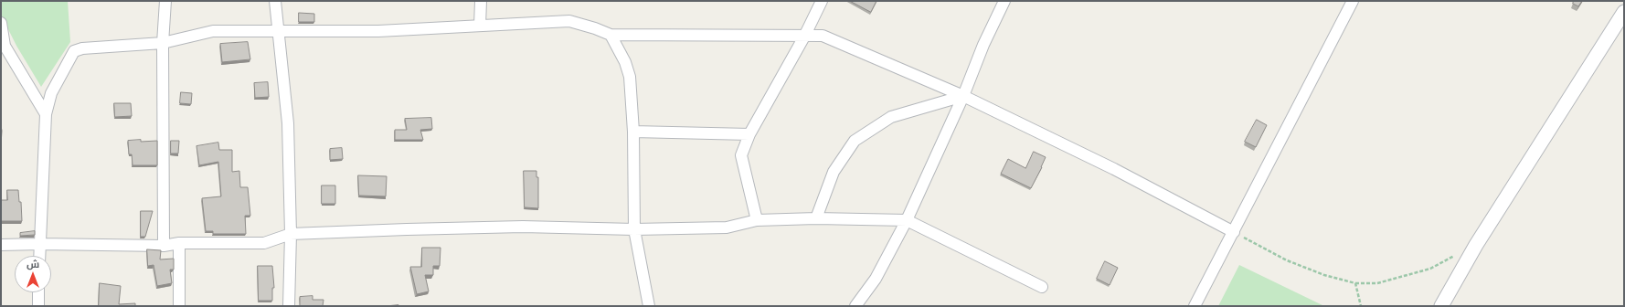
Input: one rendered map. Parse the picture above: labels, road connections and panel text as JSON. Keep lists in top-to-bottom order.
{
  "north": "top"
}
